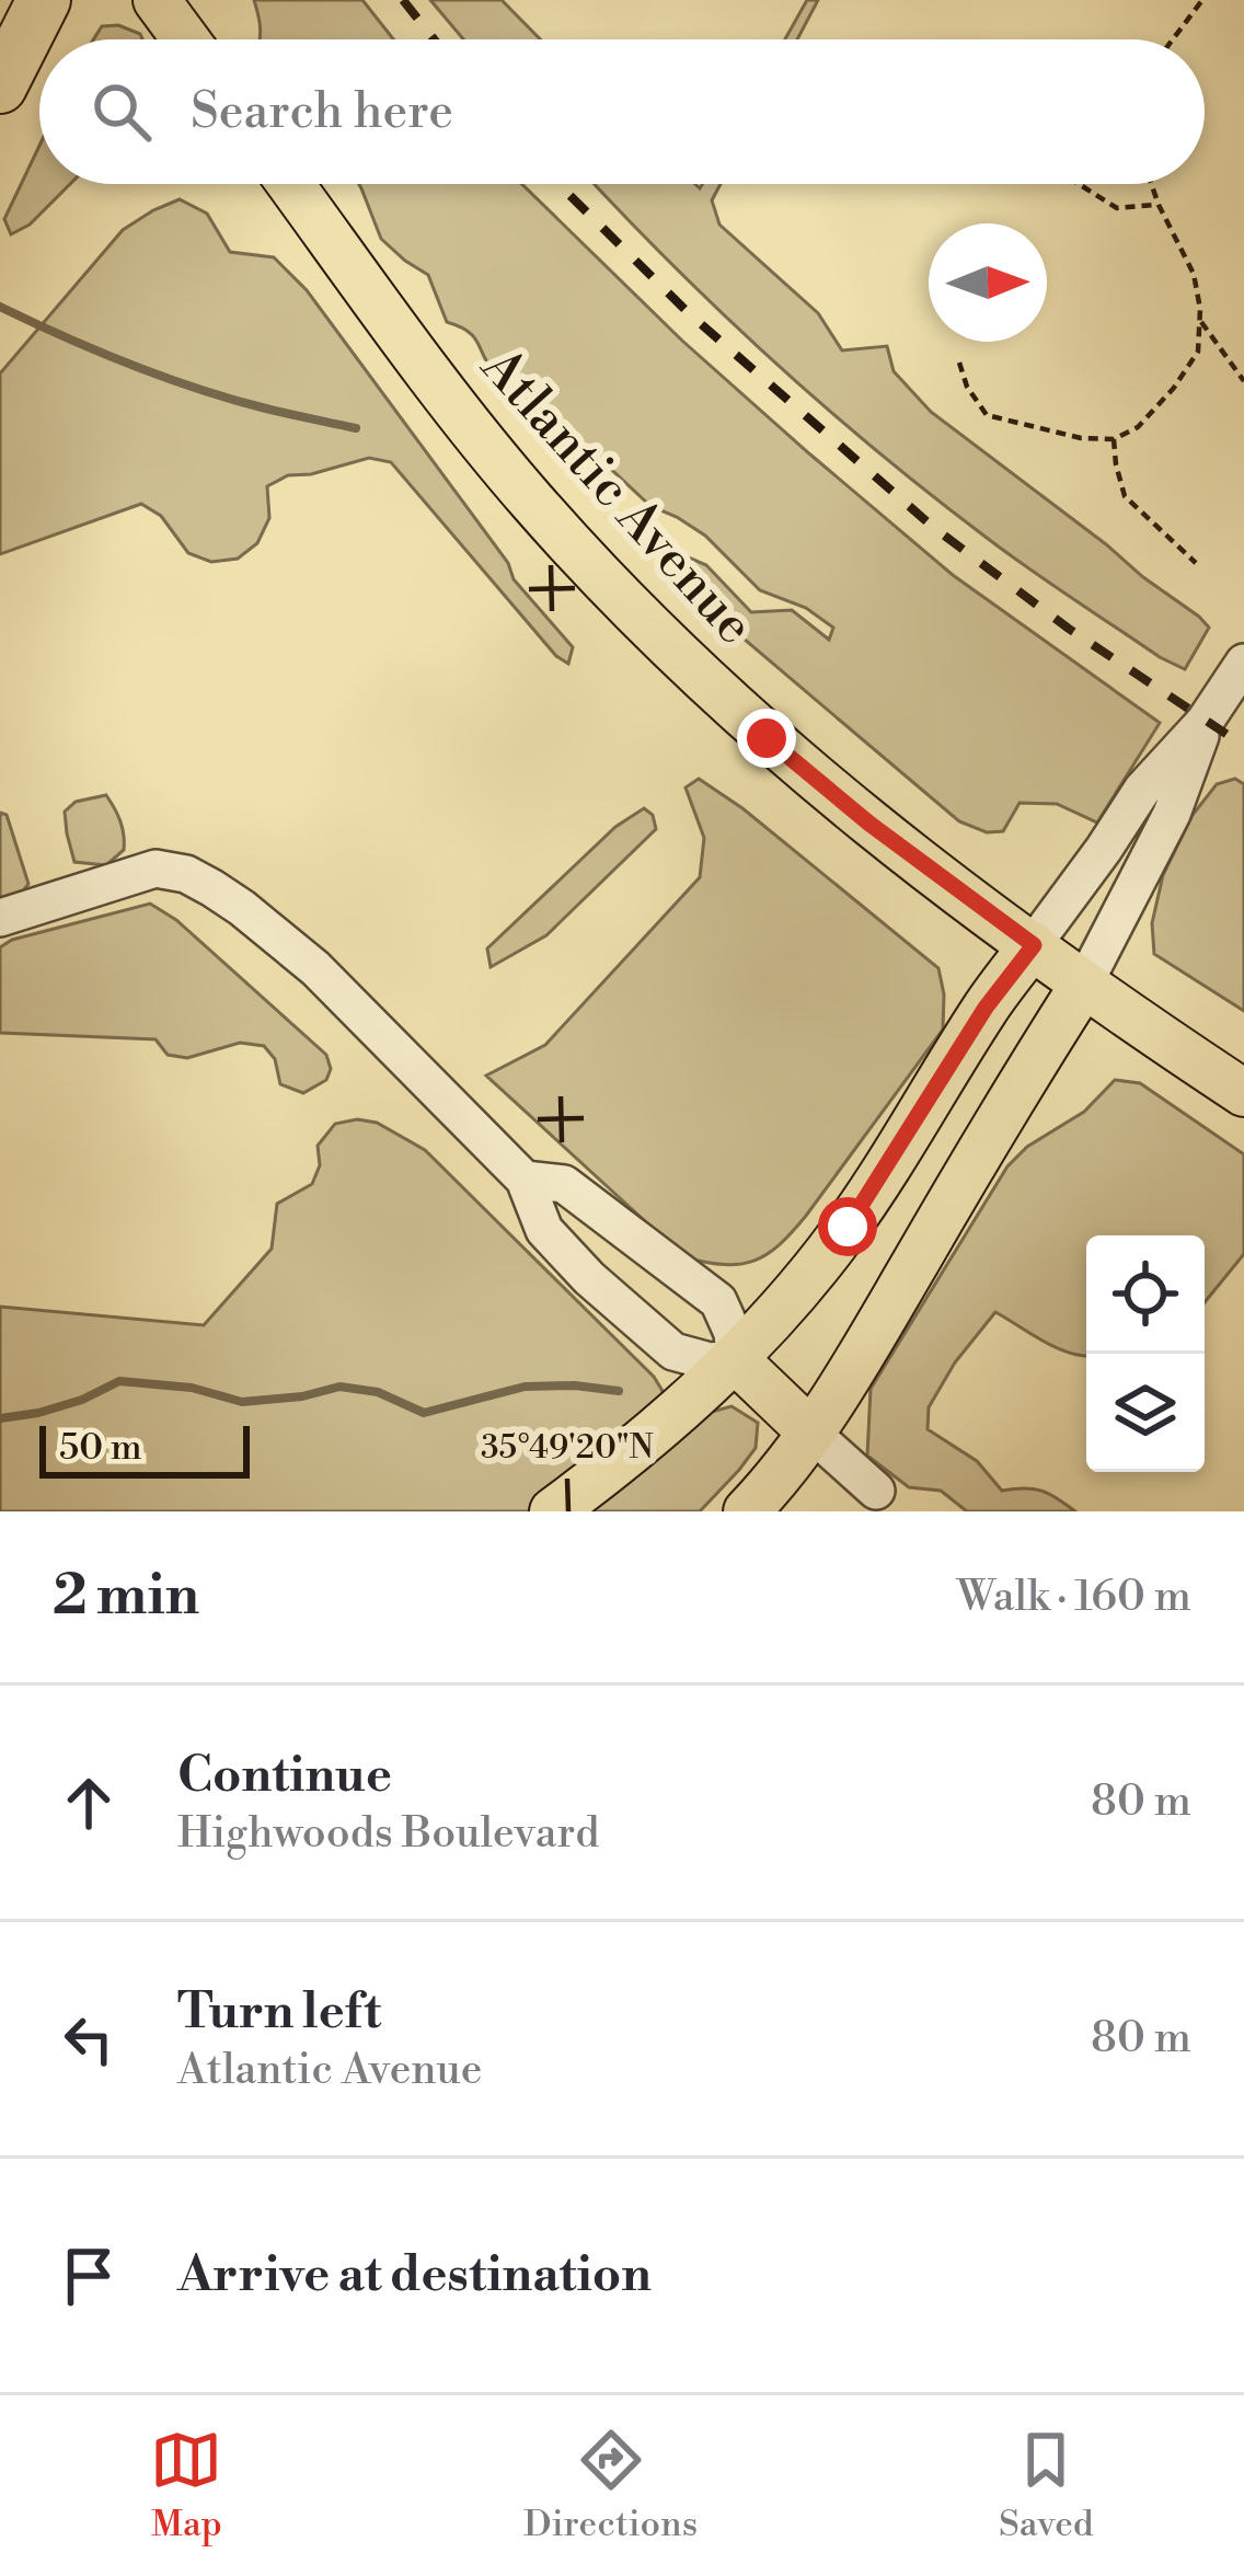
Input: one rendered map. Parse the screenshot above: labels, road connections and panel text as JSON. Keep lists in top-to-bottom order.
{
  "streets": {
    "main road": ["Atlantic Avenue"]
  },
  "scale_bar": "50 m",
  "north": "right",
  "page": {
    "search": "Search here",
    "scale": "50 m",
    "heading": ["2 min", "Walk · 160 m"],
    "list": [
      ["Continue", "Highwoods Boulevard", "80 m"],
      ["Turn left", "Atlantic Avenue", "80 m"],
      "Arrive at destination"
    ],
    "nav": ["Map", "Directions", "Saved"]
  },
  "coordinates": ["35°49'20\"N"]
}
